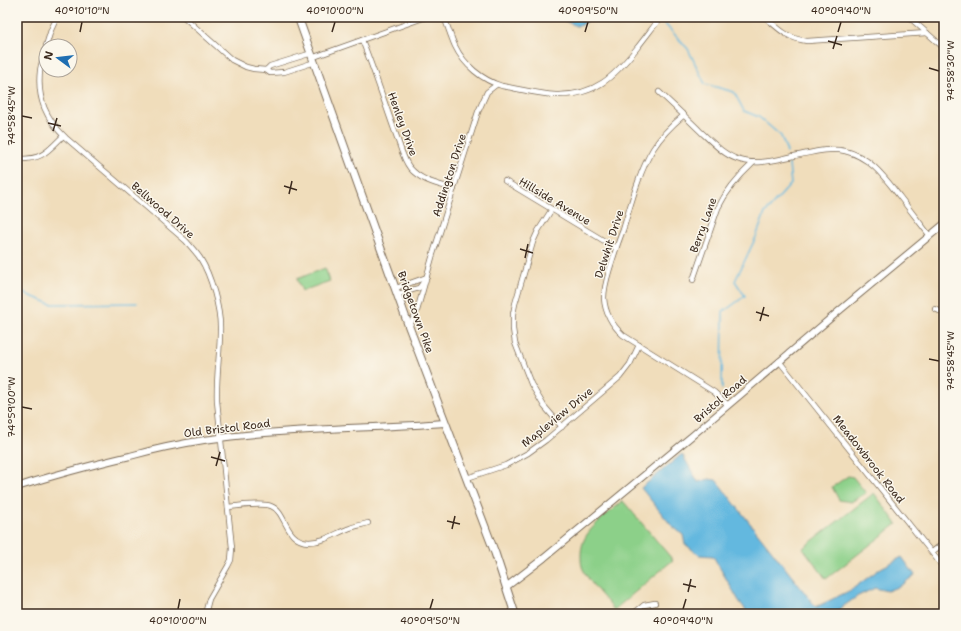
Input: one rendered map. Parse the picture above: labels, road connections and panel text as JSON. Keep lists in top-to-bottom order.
{
  "streets": {
    "main road": ["Bridgetown Pike", "Bristol Road", "Old Bristol Road"],
    "street": [
      "Henley Drive",
      "Addington Drive",
      "Hillside Avenue",
      "Bellwood Drive",
      "Berry Lane",
      "Delwhit Drive",
      "Mapleview Drive",
      "Meadowbrook Road"
    ]
  },
  "crossings": [
    ["Henley Drive", "Addington Drive"],
    ["Addington Drive", "Bridgetown Pike"],
    ["Hillside Avenue", "Delwhit Drive"],
    ["Bellwood Drive", "Old Bristol Road"],
    ["Delwhit Drive", "Bristol Road"],
    ["Delwhit Drive", "Mapleview Drive"],
    ["Bridgetown Pike", "Bristol Road"],
    ["Bridgetown Pike", "Mapleview Drive"],
    ["Bridgetown Pike", "Old Bristol Road"],
    ["Bristol Road", "Meadowbrook Road"]
  ],
  "north": "left",
  "coordinates": [
    "40°10'10\"N",
    "40°10'00\"N",
    "40°09'50\"N",
    "40°09'40\"N",
    "74°58'30\"W",
    "74°58'45\"W",
    "74°59'00\"W"
  ]
}
